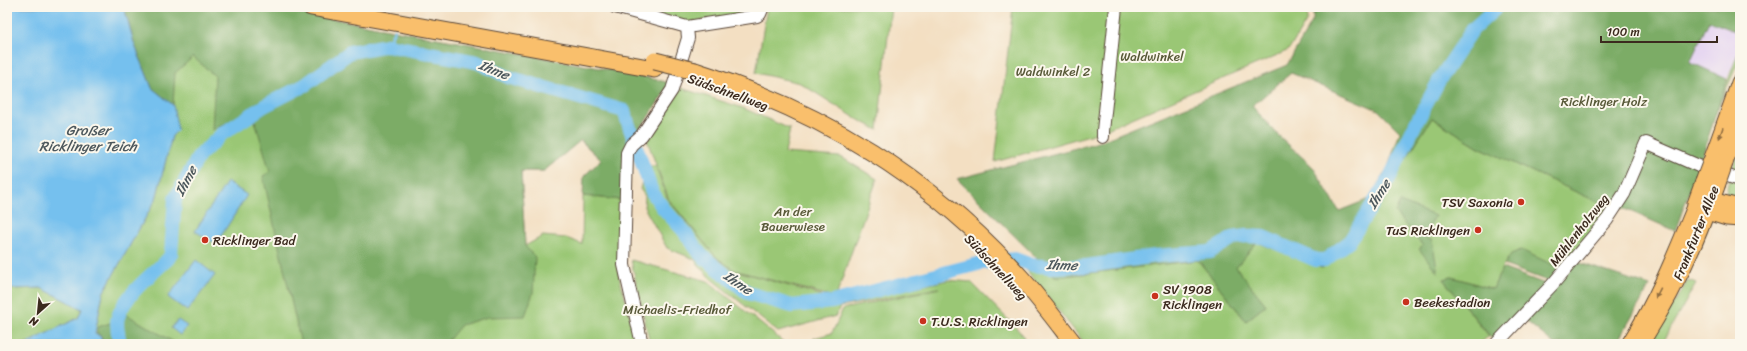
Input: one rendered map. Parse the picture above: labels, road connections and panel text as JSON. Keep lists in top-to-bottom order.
{
  "streets": {
    "highway": ["Südschnellweg", "Frankfurter Allee"],
    "street": ["Mühlenholzweg"]
  },
  "one_way": ["Frankfurter Allee"],
  "water": ["Ihme", "Großer Ricklinger Teich"],
  "parks": [
    "Waldwinkel",
    "Waldwinkel 2",
    "Ricklinger Holz",
    "An der Bauerwiese",
    "Michaelis-Friedhof"
  ],
  "places": [
    "TSV Saxonia",
    "TuS Ricklingen",
    "Ricklinger Bad",
    "SV 1908 Ricklingen",
    "Beekestadion",
    "T.U.S. Ricklingen"
  ],
  "scale_bar": "100 m",
  "north": "bottom left"
}
